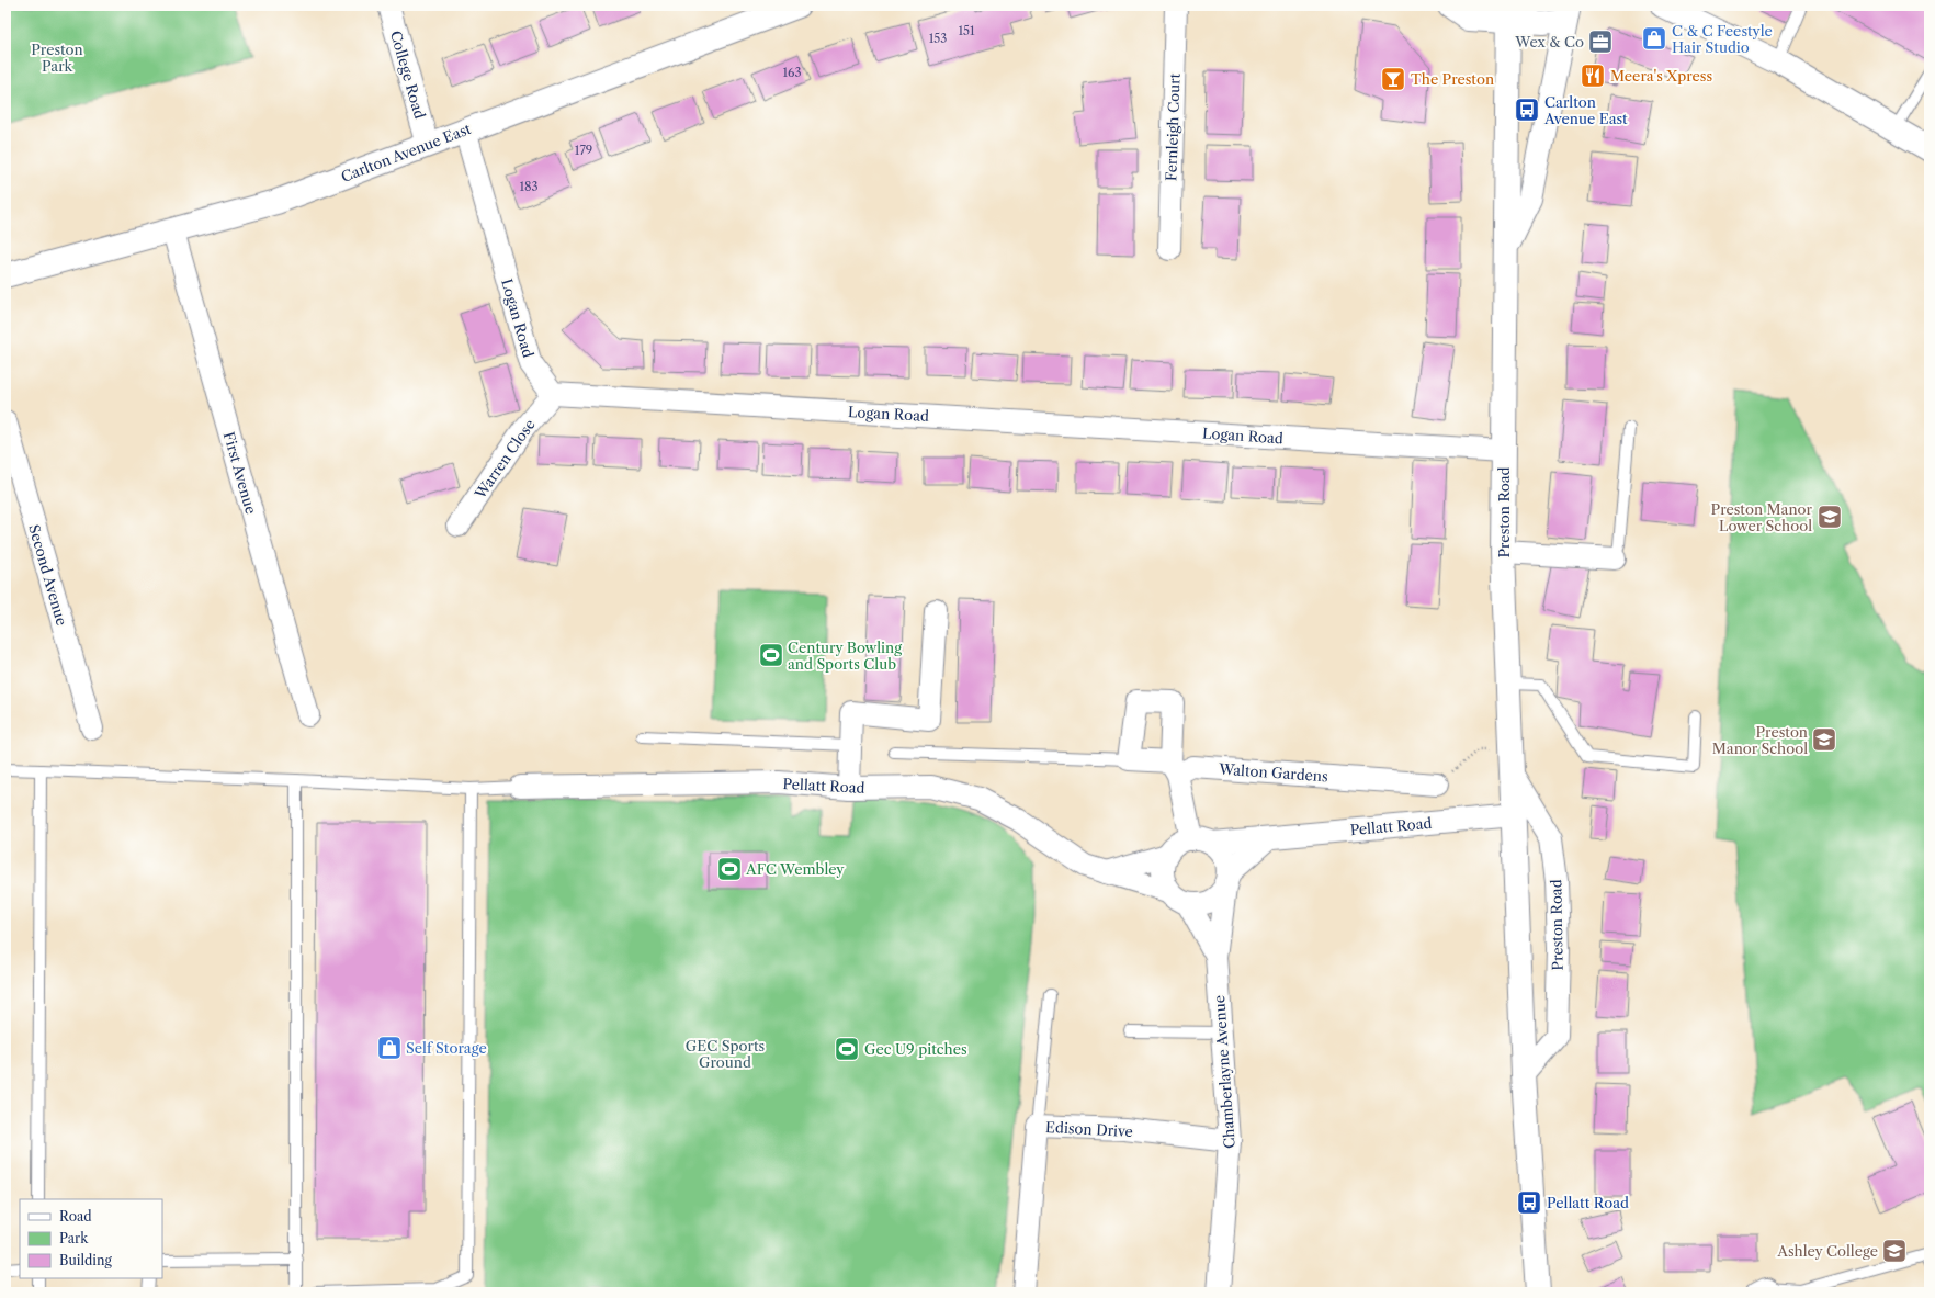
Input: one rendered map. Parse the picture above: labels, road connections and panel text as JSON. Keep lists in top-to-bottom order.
{
  "streets": {
    "street": [
      "College Road",
      "Fernleigh Court",
      "Carlton Avenue East",
      "Logan Road",
      "Warren Close",
      "First Avenue",
      "Preston Road",
      "Second Avenue",
      "Walton Gardens",
      "Pellatt Road",
      "Chamberlayne Avenue",
      "Edison Drive"
    ]
  },
  "crossings": [
    ["College Road", "Carlton Avenue East"],
    ["Carlton Avenue East", "Logan Road"],
    ["Carlton Avenue East", "First Avenue"],
    ["Logan Road", "Warren Close"],
    ["Logan Road", "Preston Road"],
    ["Preston Road", "Pellatt Road"],
    ["Pellatt Road", "Chamberlayne Avenue"],
    ["Chamberlayne Avenue", "Edison Drive"]
  ],
  "parks": ["Preston Park", "GEC Sports Ground"],
  "places": {
    "shop": ["C & C Feestyle Hair Studio", "Self Storage"],
    "office": ["Wex & Co"],
    "restaurant": ["Meera's Xpress"],
    "bar": ["The Preston"],
    "bus stop": ["Carlton Avenue East", "Pellatt Road"],
    "school or university": ["Preston Manor Lower School", "Preston Manor School", "Ashley College"],
    "sports": ["Century Bowling and Sports Club", "AFC Wembley", "Gec U9 pitches"]
  },
  "house_numbers": [
    "151",
    "153",
    "163",
    "179",
    "183"
  ],
  "legend": ["Road", "Park", "Building"]
}
